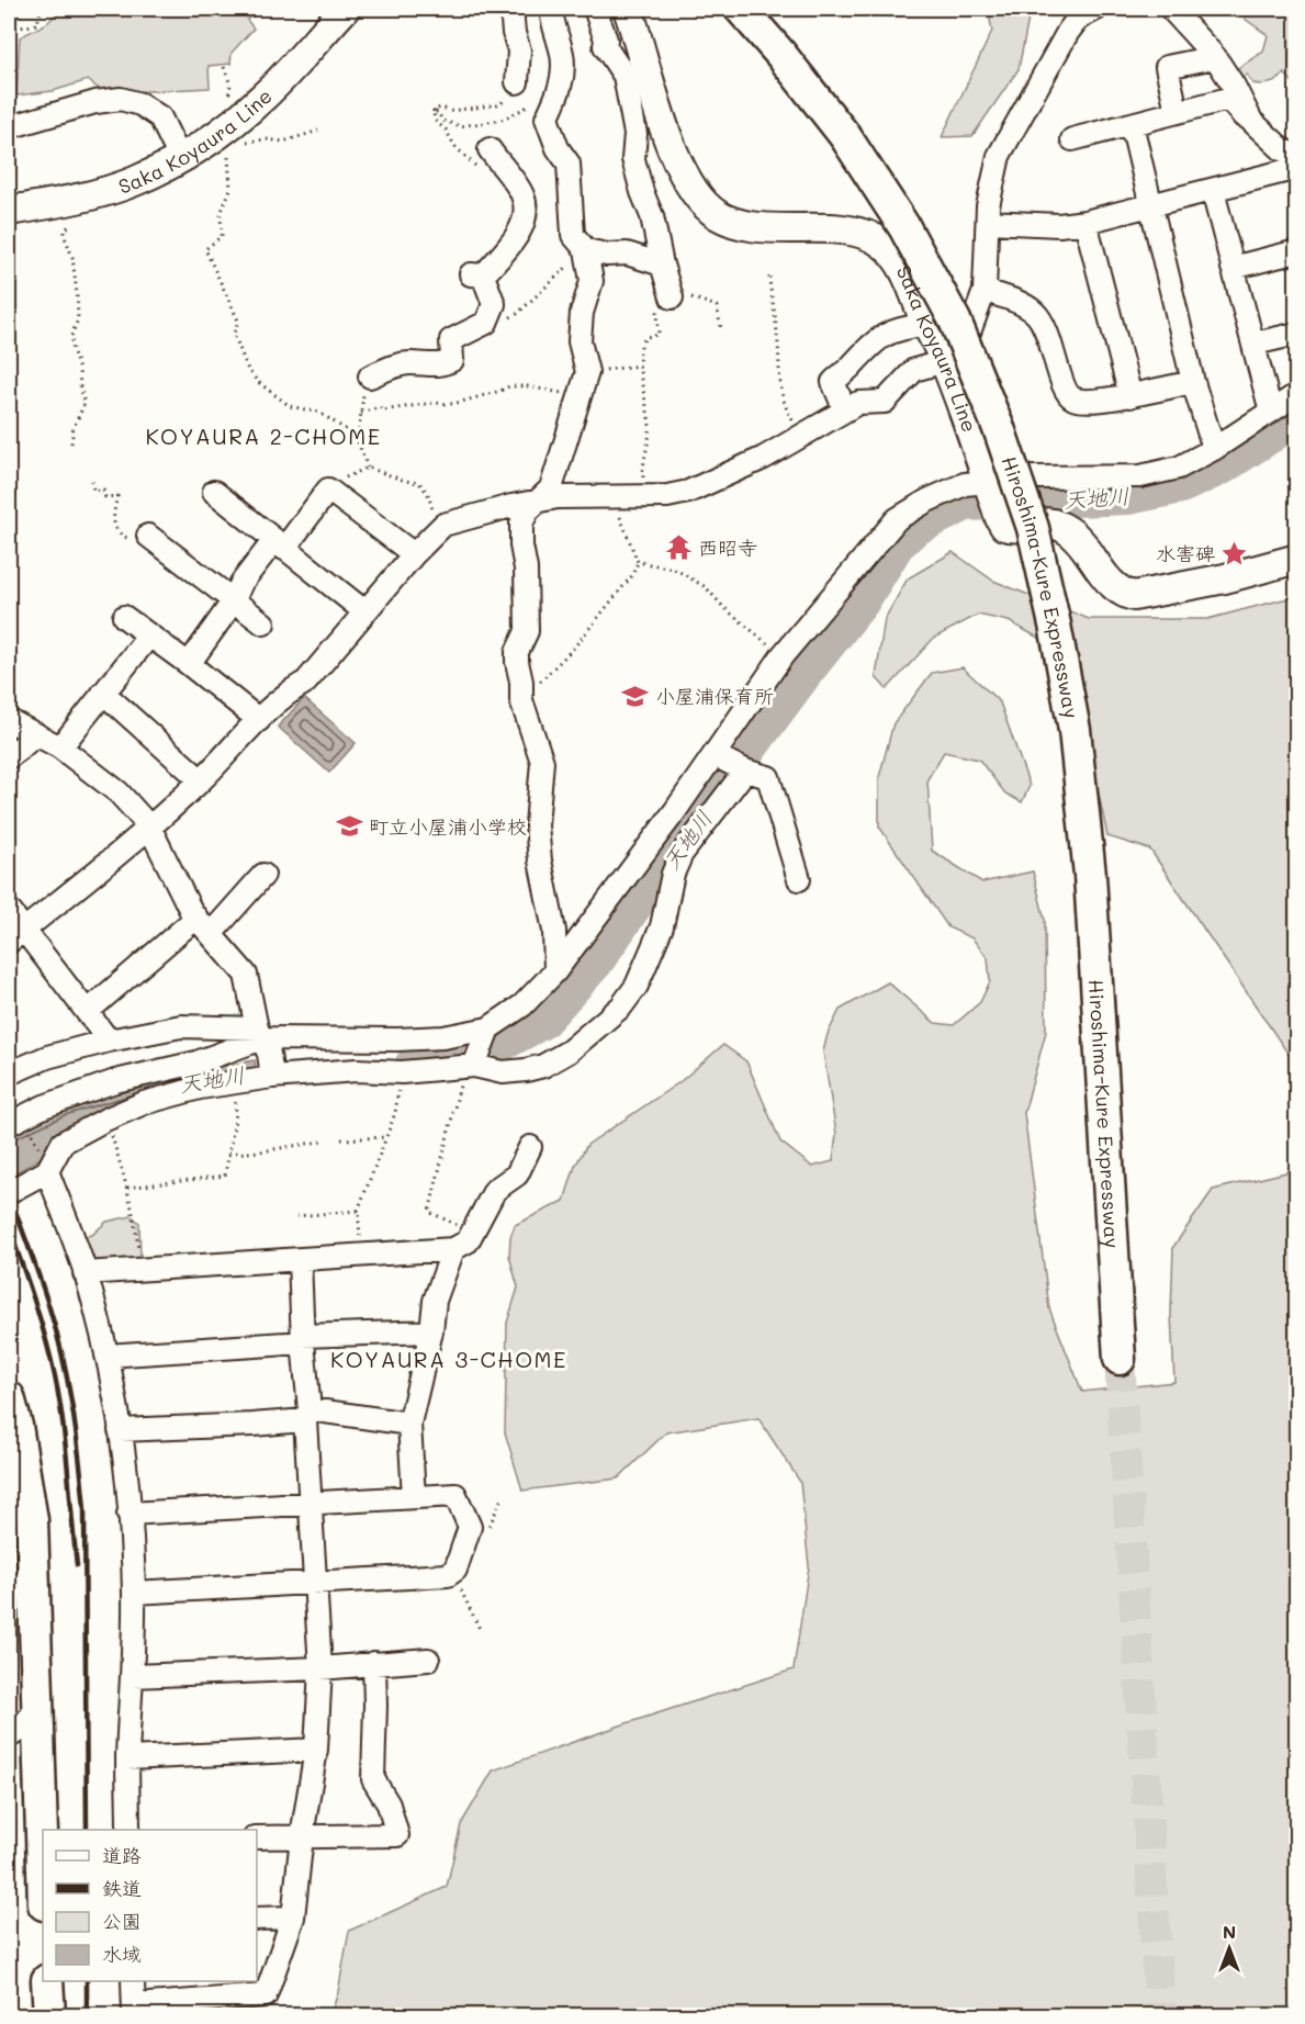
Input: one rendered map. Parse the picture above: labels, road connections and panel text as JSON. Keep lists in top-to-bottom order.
{
  "streets": {
    "highway": ["Hiroshima-Kure Expressway"],
    "main road": ["Saka Koyaura Line"]
  },
  "districts": ["KOYAURA 2-CHOME", "KOYAURA 3-CHOME"],
  "water": ["天地川"],
  "places": {
    "temple": ["西昭寺"],
    "place": ["水害碑"],
    "school or university": ["小屋浦保育所", "町立小屋浦小学校"]
  },
  "legend": [
    "道路",
    "鉄道",
    "公園",
    "水域"
  ],
  "north": "top"
}
